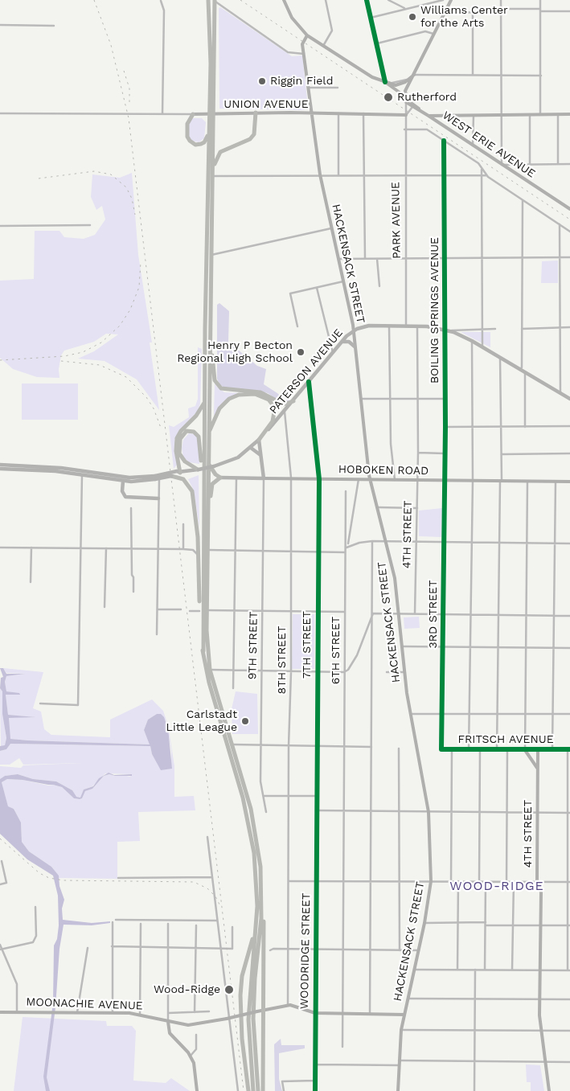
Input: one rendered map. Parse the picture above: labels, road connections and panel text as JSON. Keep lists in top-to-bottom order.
{
  "streets": {
    "main road": [
      "UNION AVENUE",
      "WEST ERIE AVENUE",
      "HACKENSACK STREET",
      "PATERSON AVENUE",
      "HOBOKEN ROAD",
      "4TH STREET",
      "MOONACHIE AVENUE"
    ],
    "street": [
      "PARK AVENUE",
      "BOILING SPRINGS AVENUE",
      "3RD STREET",
      "7TH STREET",
      "9TH STREET",
      "6TH STREET",
      "8TH STREET",
      "FRITSCH AVENUE",
      "WOODRIDGE STREET"
    ]
  },
  "crossings": [
    ["UNION AVENUE", "PARK AVENUE"],
    ["UNION AVENUE", "HACKENSACK STREET"],
    ["WEST ERIE AVENUE", "PARK AVENUE"],
    ["PARK AVENUE", "PATERSON AVENUE"],
    ["HACKENSACK STREET", "PATERSON AVENUE"],
    ["HACKENSACK STREET", "HOBOKEN ROAD"],
    ["HACKENSACK STREET", "MOONACHIE AVENUE"],
    ["BOILING SPRINGS AVENUE", "PATERSON AVENUE"],
    ["BOILING SPRINGS AVENUE", "HOBOKEN ROAD"],
    ["BOILING SPRINGS AVENUE", "3RD STREET"],
    ["PATERSON AVENUE", "4TH STREET"],
    ["PATERSON AVENUE", "7TH STREET"],
    ["PATERSON AVENUE", "8TH STREET"],
    ["HOBOKEN ROAD", "4TH STREET"],
    ["HOBOKEN ROAD", "3RD STREET"],
    ["HOBOKEN ROAD", "7TH STREET"],
    ["HOBOKEN ROAD", "9TH STREET"],
    ["HOBOKEN ROAD", "8TH STREET"],
    ["4TH STREET", "FRITSCH AVENUE"],
    ["3RD STREET", "FRITSCH AVENUE"],
    ["7TH STREET", "WOODRIDGE STREET"],
    ["6TH STREET", "MOONACHIE AVENUE"],
    ["8TH STREET", "MOONACHIE AVENUE"],
    ["WOODRIDGE STREET", "MOONACHIE AVENUE"]
  ],
  "districts": ["WOOD-RIDGE"],
  "places": [
    "Williams Center for the Arts",
    "Riggin Field",
    "Rutherford",
    "Henry P Becton Regional High School",
    "Carlstadt Little League",
    "Wood-Ridge"
  ]
}
